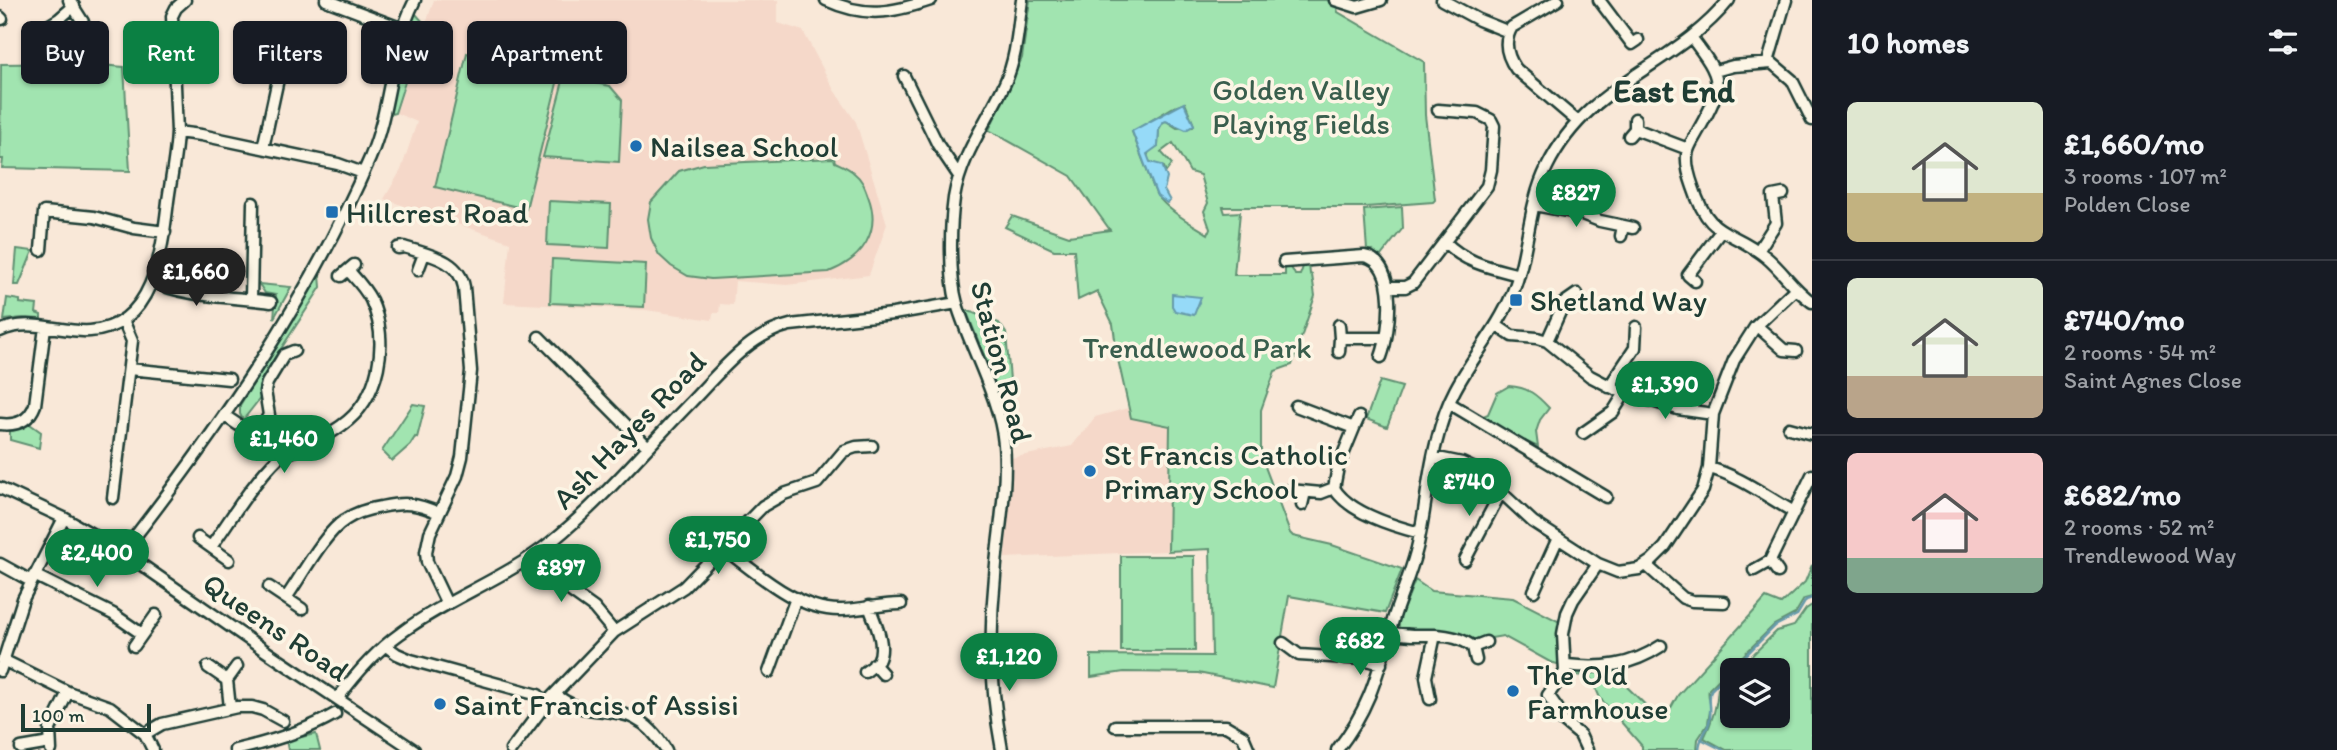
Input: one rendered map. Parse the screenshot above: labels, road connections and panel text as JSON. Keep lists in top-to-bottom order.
{
  "streets": {
    "street": ["Station Road", "Ash Hayes Road", "Queens Road"]
  },
  "crossings": [
    ["Station Road", "Ash Hayes Road"],
    ["Ash Hayes Road", "Queens Road"]
  ],
  "districts": ["East End"],
  "parks": ["Golden Valley Playing Fields", "Trendlewood Park"],
  "places": {
    "other": [
      "Nailsea School",
      "St Francis Catholic Primary School",
      "The Old Farmhouse",
      "Saint Francis of Assisi"
    ],
    "transit": ["Hillcrest Road", "Shetland Way"]
  },
  "scale_bar": "100 m",
  "page": {
    "heading": "10 homes",
    "chip": [
      "Buy",
      "Rent",
      "Filters",
      "New",
      "Apartment"
    ],
    "list": [
      {
        "name": "£1,660/mo",
        "note": "3 rooms · 107 m² · Polden Close"
      },
      {
        "name": "£740/mo",
        "note": "2 rooms · 54 m² · Saint Agnes Close"
      },
      {
        "name": "£682/mo",
        "note": "2 rooms · 52 m² · Trendlewood Way"
      }
    ],
    "price": [
      "£827",
      "£1,660",
      "£1,390",
      "£1,460",
      "£740",
      "£1,750",
      "£2,400",
      "£897",
      "£682",
      "£1,120"
    ],
    "scale": "100 m"
  }
}
